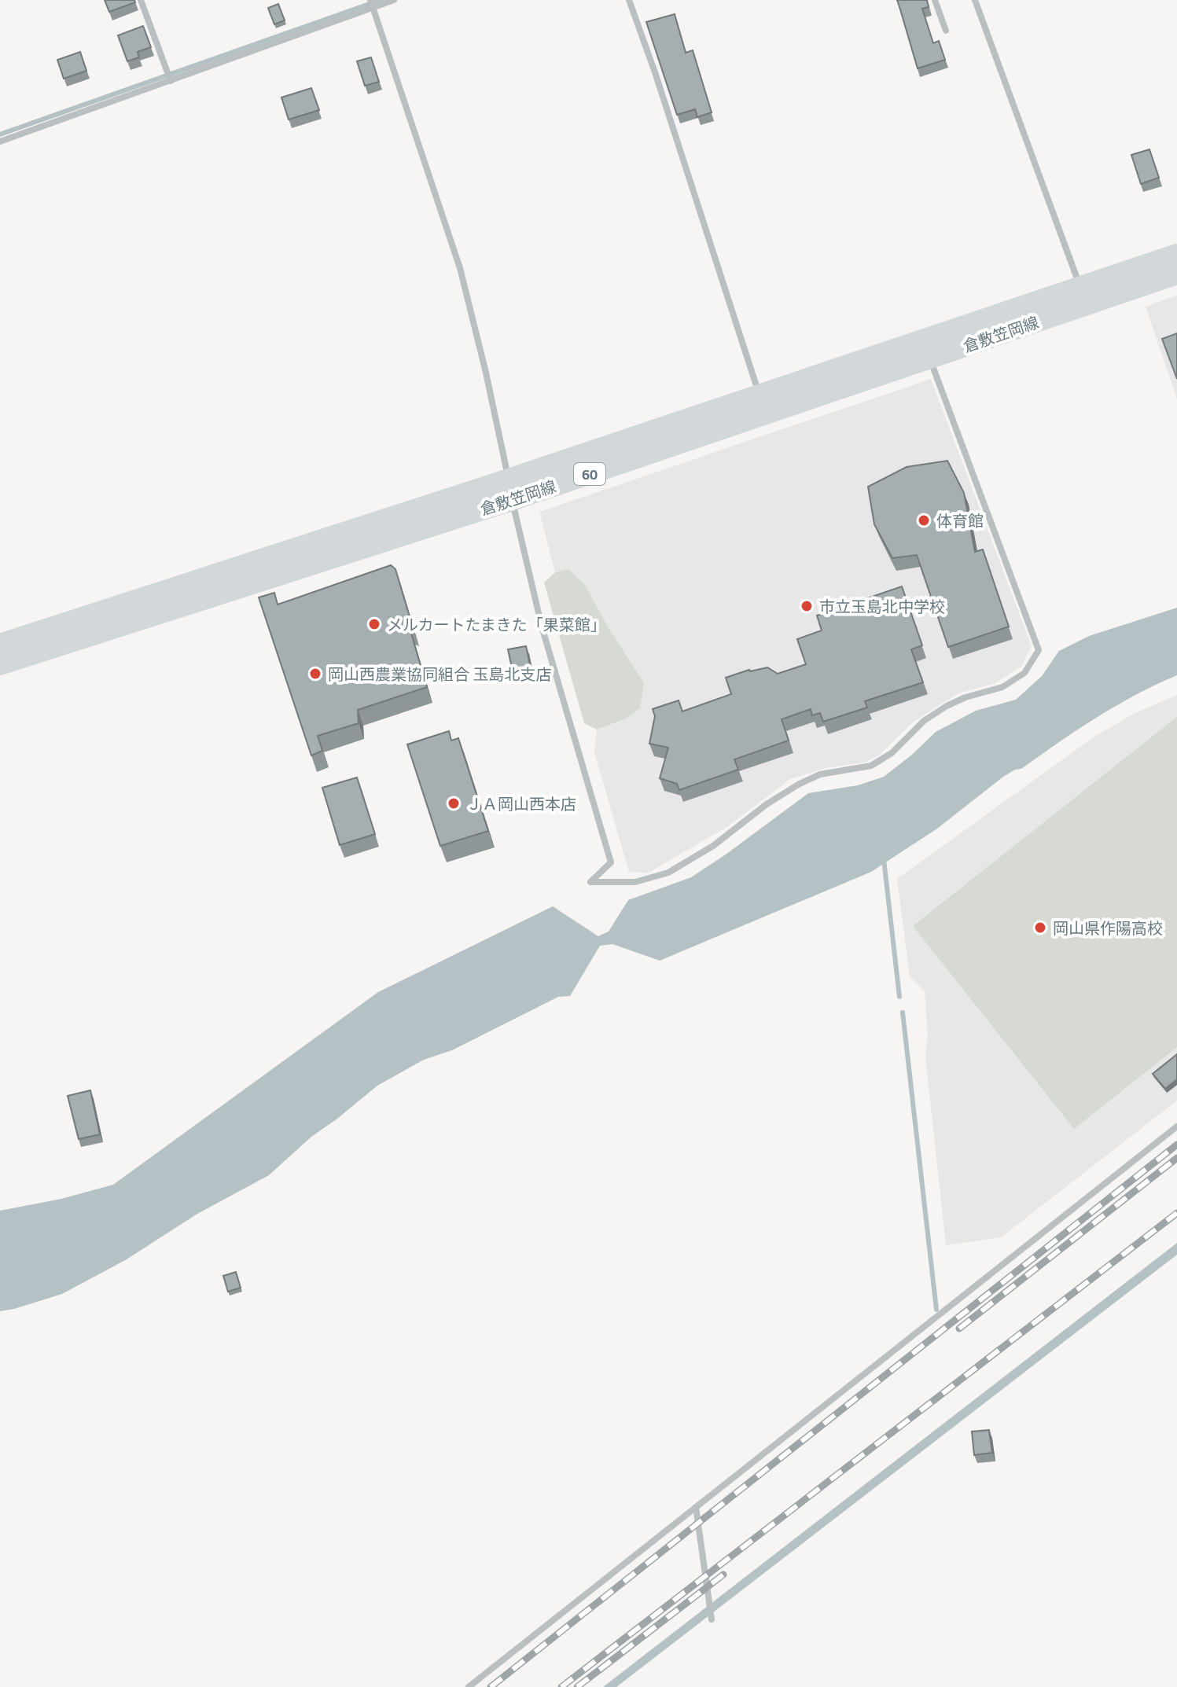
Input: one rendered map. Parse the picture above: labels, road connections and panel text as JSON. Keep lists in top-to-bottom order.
{
  "streets": {
    "main road": ["倉敷笠岡線", "60"]
  },
  "places": [
    "体育館",
    "市立玉島北中学校",
    "メルカートたまきた「果菜館」",
    "岡山西農業協同組合 玉島北支店",
    "ＪＡ岡山西本店",
    "岡山県作陽高校"
  ]
}
